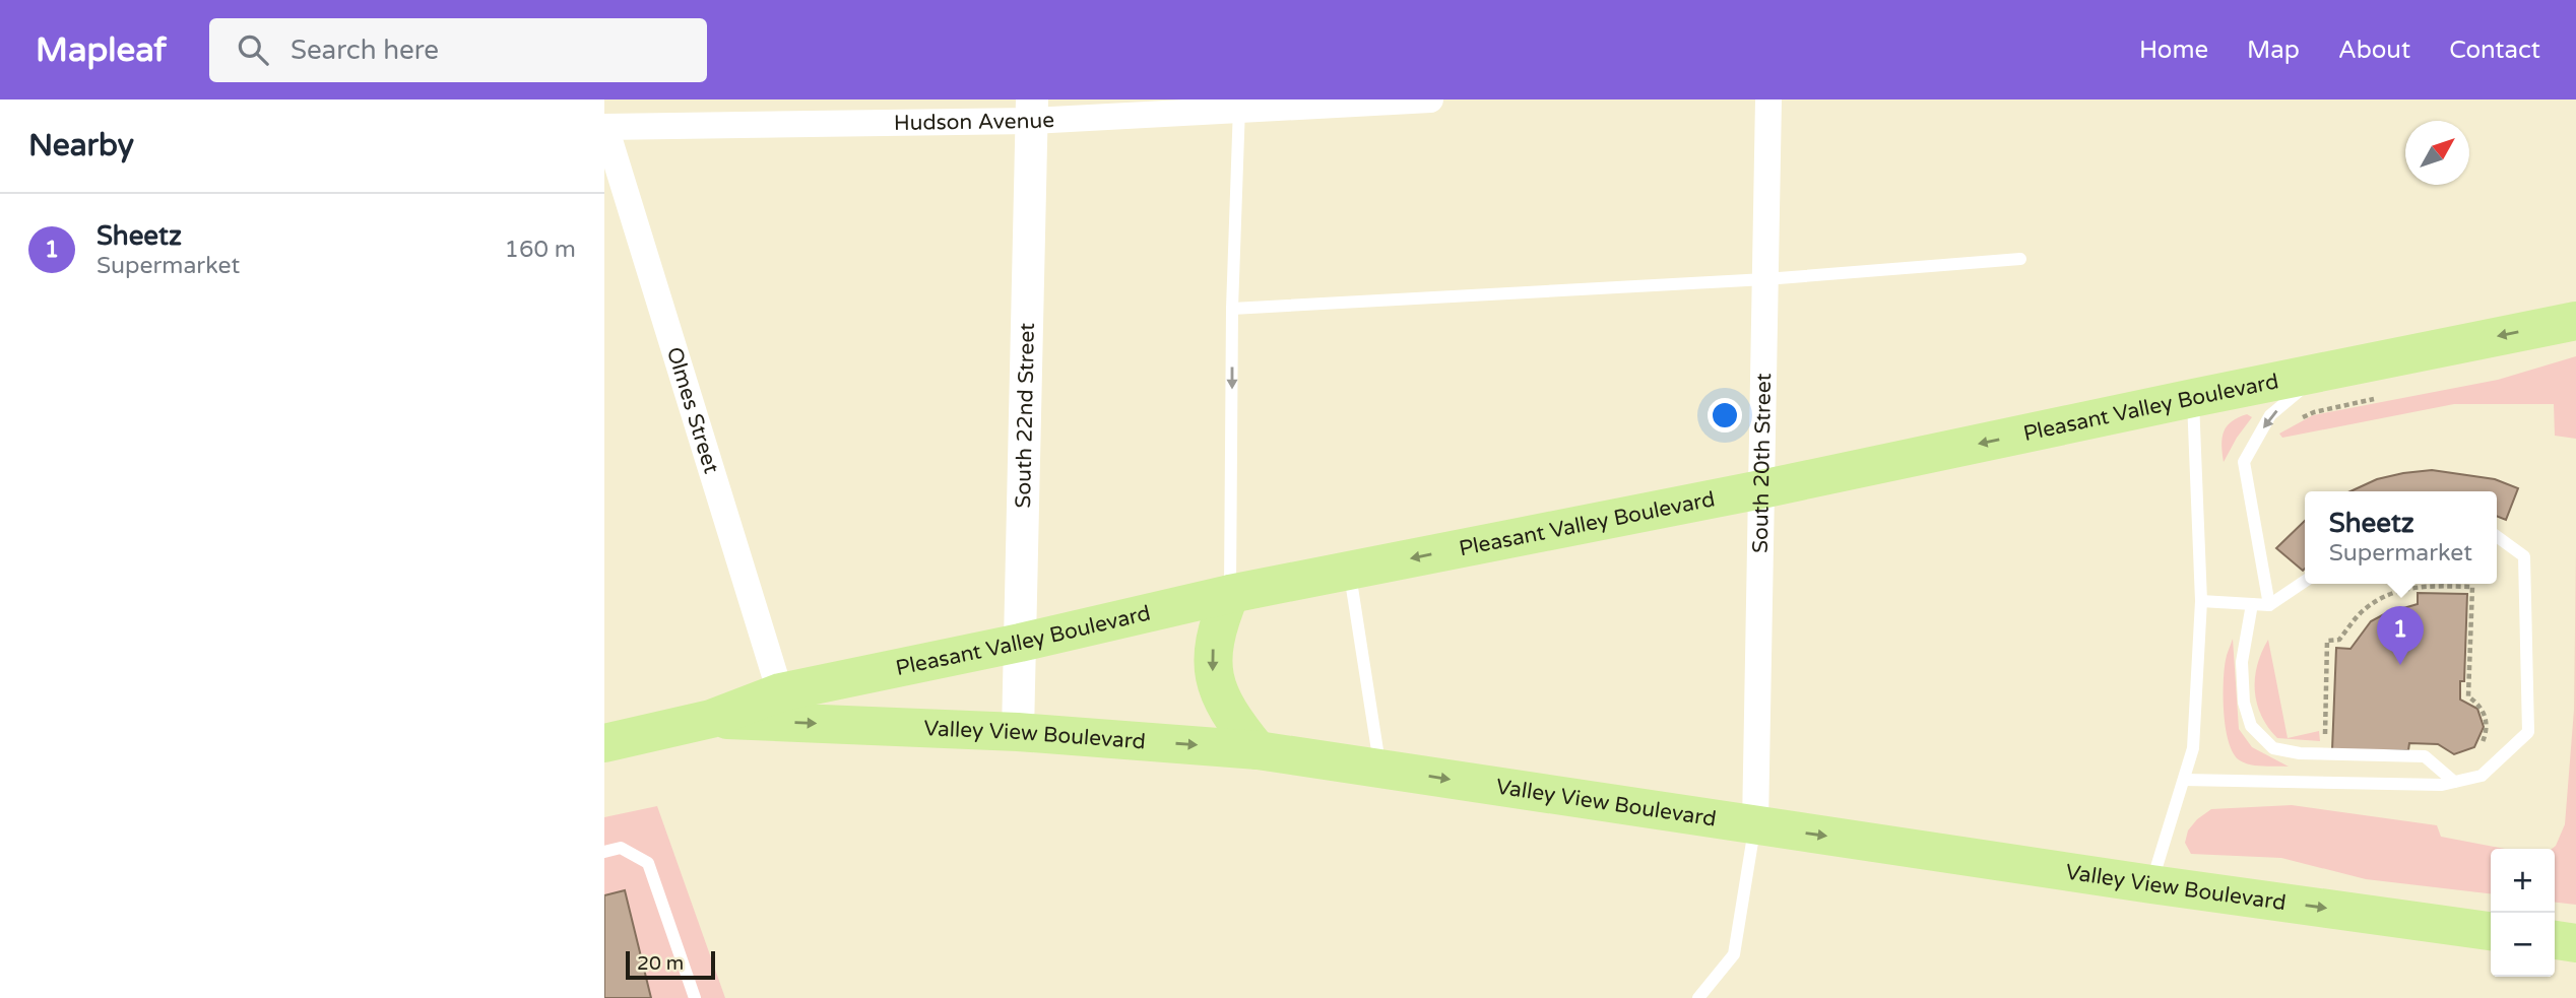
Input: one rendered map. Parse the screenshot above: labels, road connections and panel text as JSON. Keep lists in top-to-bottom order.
{
  "streets": {
    "main road": ["Pleasant Valley Boulevard", "Valley View Boulevard"],
    "street": [
      "Hudson Avenue",
      "Olmes Street",
      "South 22nd Street",
      "South 20th Street"
    ]
  },
  "crossings": [
    ["Hudson Avenue", "Olmes Street"],
    ["Hudson Avenue", "South 22nd Street"],
    ["Pleasant Valley Boulevard", "Olmes Street"],
    ["Pleasant Valley Boulevard", "South 22nd Street"],
    ["Pleasant Valley Boulevard", "South 20th Street"],
    ["Pleasant Valley Boulevard", "Valley View Boulevard"],
    ["South 22nd Street", "Valley View Boulevard"],
    ["South 20th Street", "Valley View Boulevard"]
  ],
  "one_way": ["Pleasant Valley Boulevard", "Valley View Boulevard"],
  "scale_bar": "20 m",
  "north": "top right",
  "page": {
    "header": "Mapleaf",
    "search": "Search here",
    "nav": [
      "Home",
      "Map",
      "About",
      "Contact"
    ],
    "heading": "Nearby",
    "list": [
      {
        "mark": "1",
        "name": "Sheetz",
        "note": "Supermarket",
        "value": "160 m"
      }
    ],
    "popup": ["Sheetz", "Supermarket"],
    "pins": "1",
    "map_buttons": ["+", "−"],
    "scale": "20 m"
  }
}
